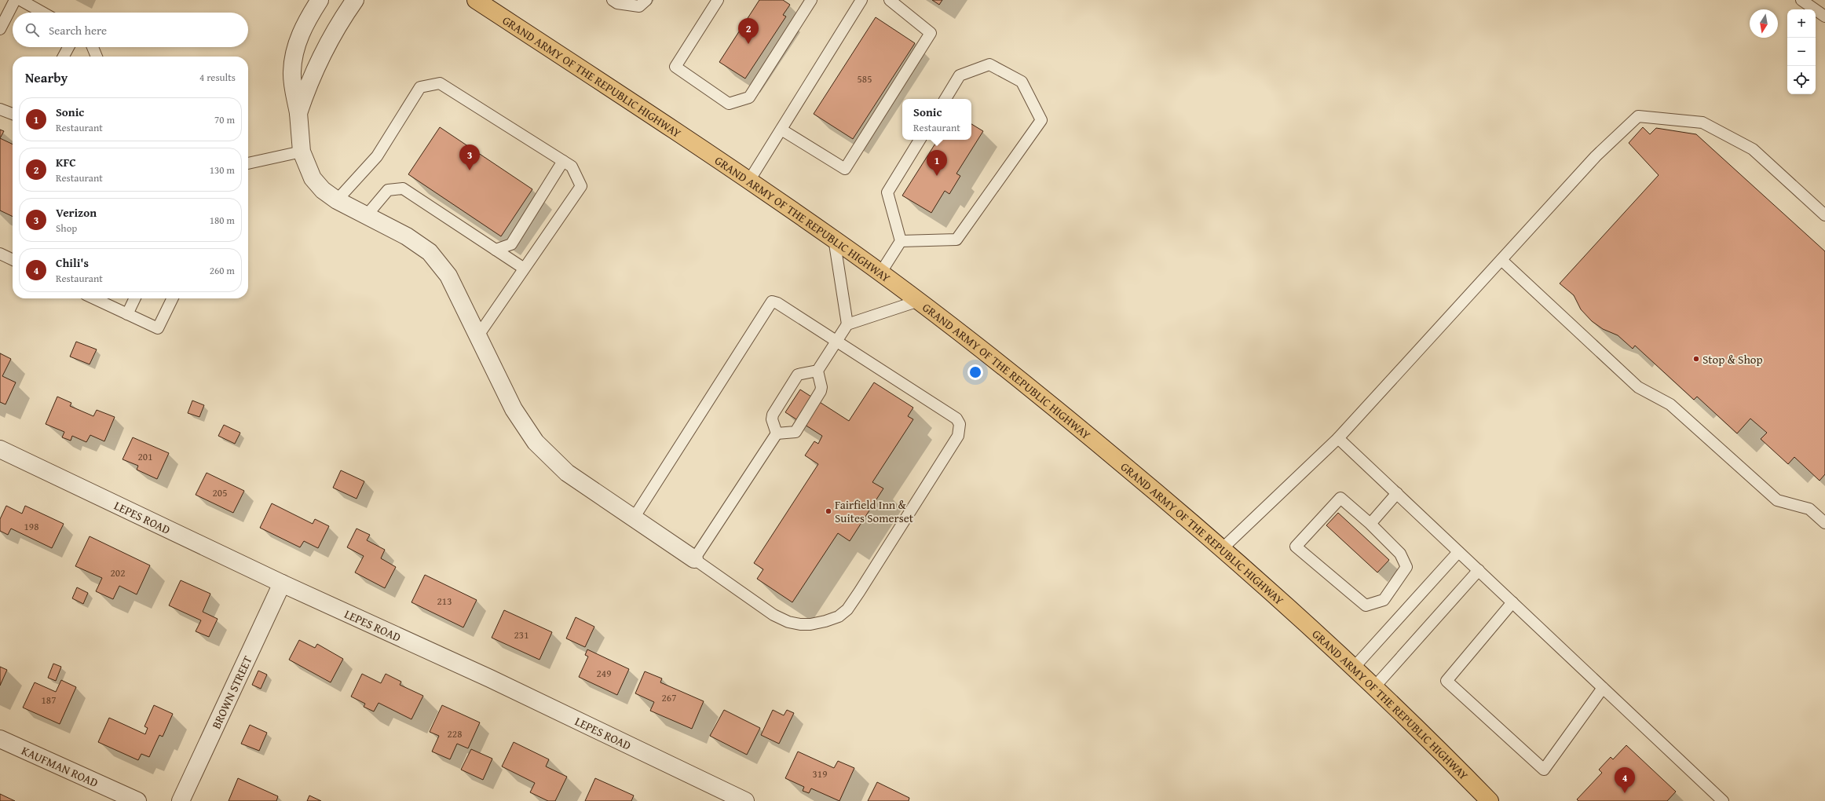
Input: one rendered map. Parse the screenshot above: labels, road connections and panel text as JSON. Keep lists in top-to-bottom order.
{
  "streets": {
    "main road": ["GRAND ARMY OF THE REPUBLIC HIGHWAY"],
    "street": ["LEPES ROAD", "BROWN STREET", "KAUFMAN ROAD"]
  },
  "crossings": [
    ["LEPES ROAD", "BROWN STREET"]
  ],
  "places": ["Stop & Shop", "Fairfield Inn & Suites Somerset"],
  "house_numbers": [
    "585",
    "201",
    "205",
    "198",
    "202",
    "213",
    "231",
    "249",
    "267",
    "187",
    "228",
    "319"
  ],
  "north": "bottom",
  "page": {
    "map_buttons": ["+", "−"],
    "search": "Search here",
    "pins": [
      "2",
      "3",
      "1",
      "4"
    ],
    "heading": ["Nearby", "4 results"],
    "list": [
      {
        "mark": "1",
        "name": "Sonic",
        "note": "Restaurant",
        "value": "70 m"
      },
      {
        "mark": "2",
        "name": "KFC",
        "note": "Restaurant",
        "value": "130 m"
      },
      {
        "mark": "3",
        "name": "Verizon",
        "note": "Shop",
        "value": "180 m"
      },
      {
        "mark": "4",
        "name": "Chili's",
        "note": "Restaurant",
        "value": "260 m"
      }
    ],
    "popup": ["Sonic", "Restaurant"]
  }
}
